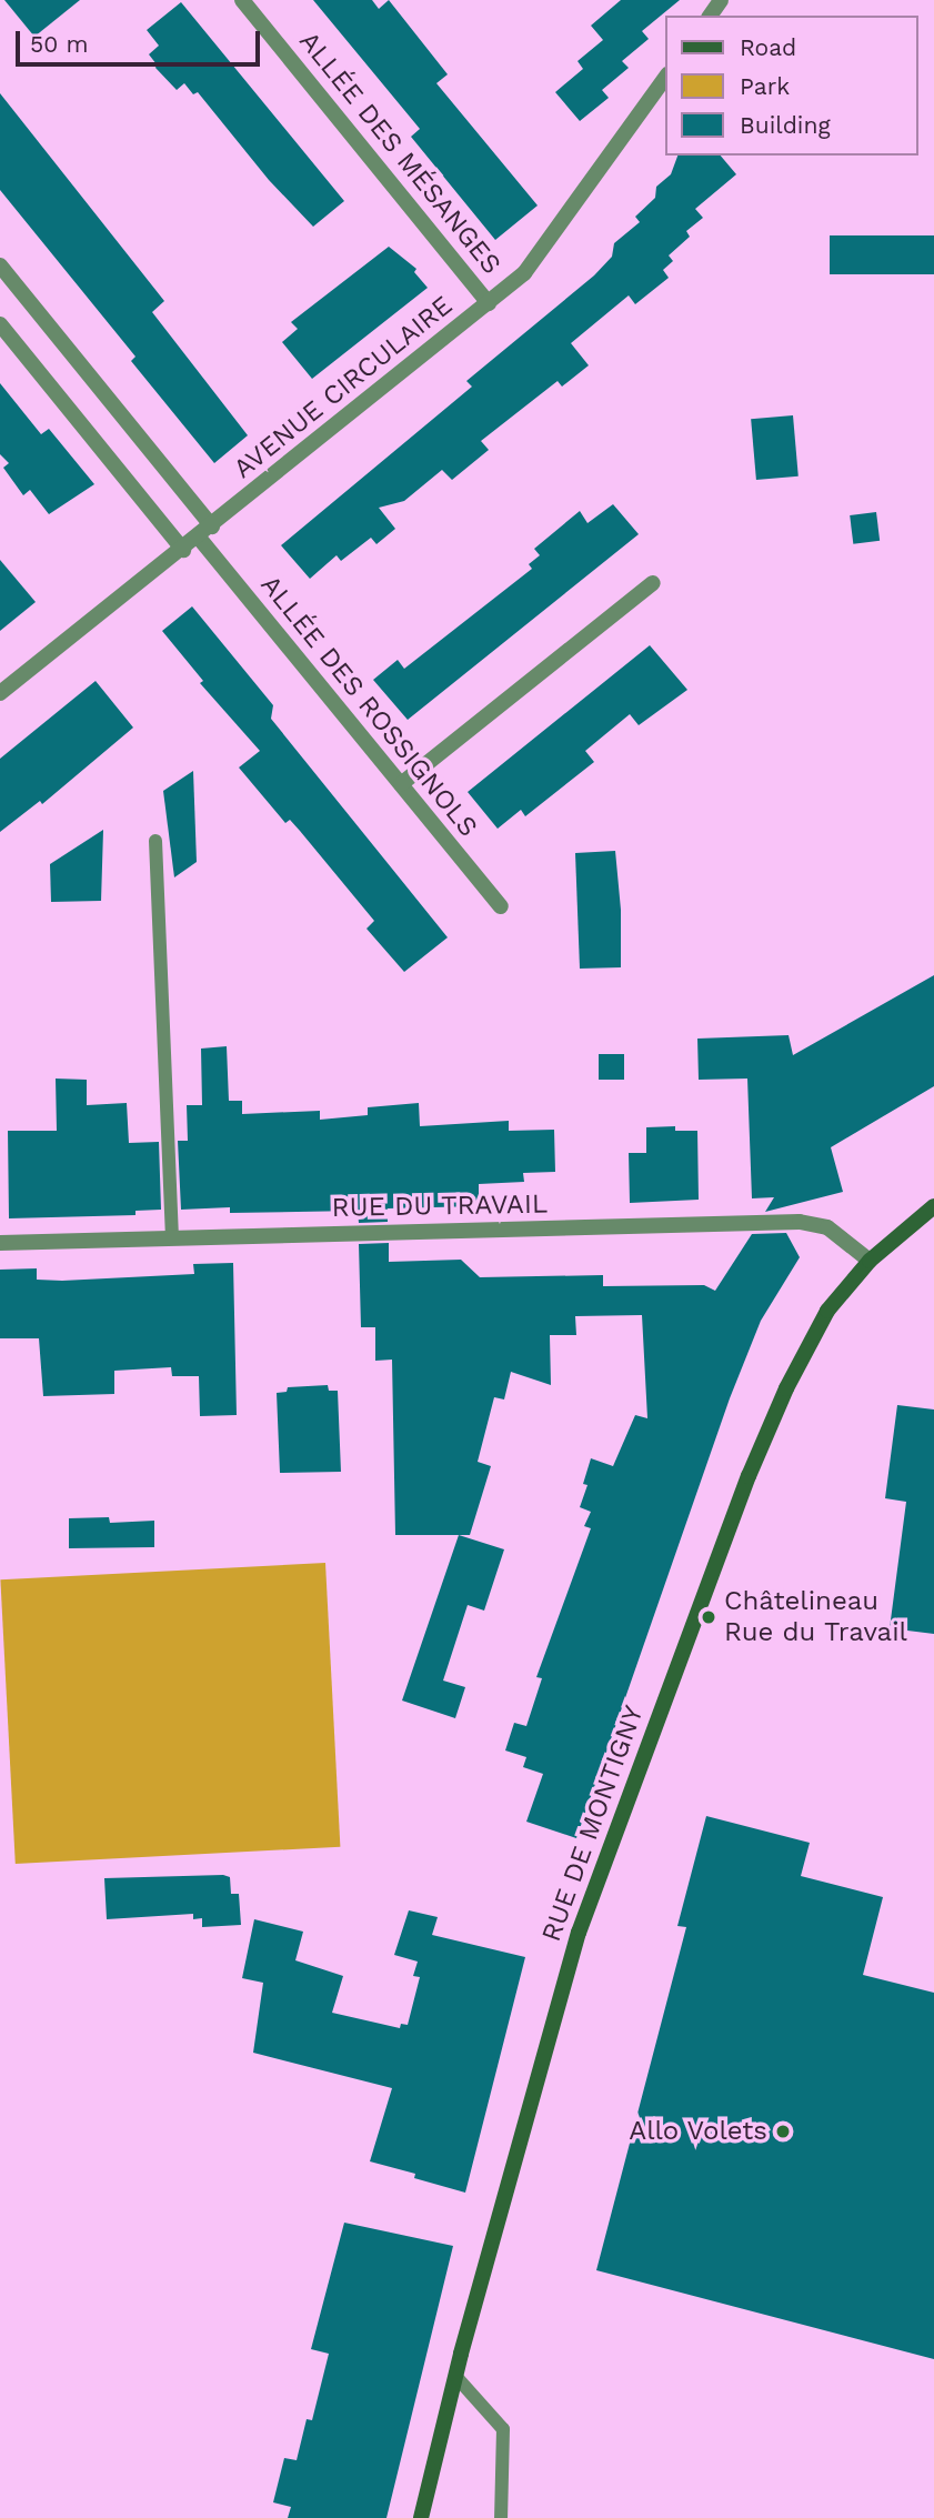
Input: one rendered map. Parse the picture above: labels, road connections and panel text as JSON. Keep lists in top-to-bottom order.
{
  "streets": {
    "main road": ["RUE DE MONTIGNY"],
    "street": [
      "ALLÉE DES MÉSANGES",
      "AVENUE CIRCULAIRE",
      "ALLÉE DES ROSSIGNOLS",
      "RUE DU TRAVAIL"
    ]
  },
  "crossings": [
    ["ALLÉE DES MÉSANGES", "AVENUE CIRCULAIRE"],
    ["AVENUE CIRCULAIRE", "ALLÉE DES ROSSIGNOLS"],
    ["RUE DU TRAVAIL", "RUE DE MONTIGNY"]
  ],
  "places": ["Châtelineau Rue du Travail", "Allo Volets"],
  "legend": ["Road", "Park", "Building"],
  "scale_bar": "50 m"
}
